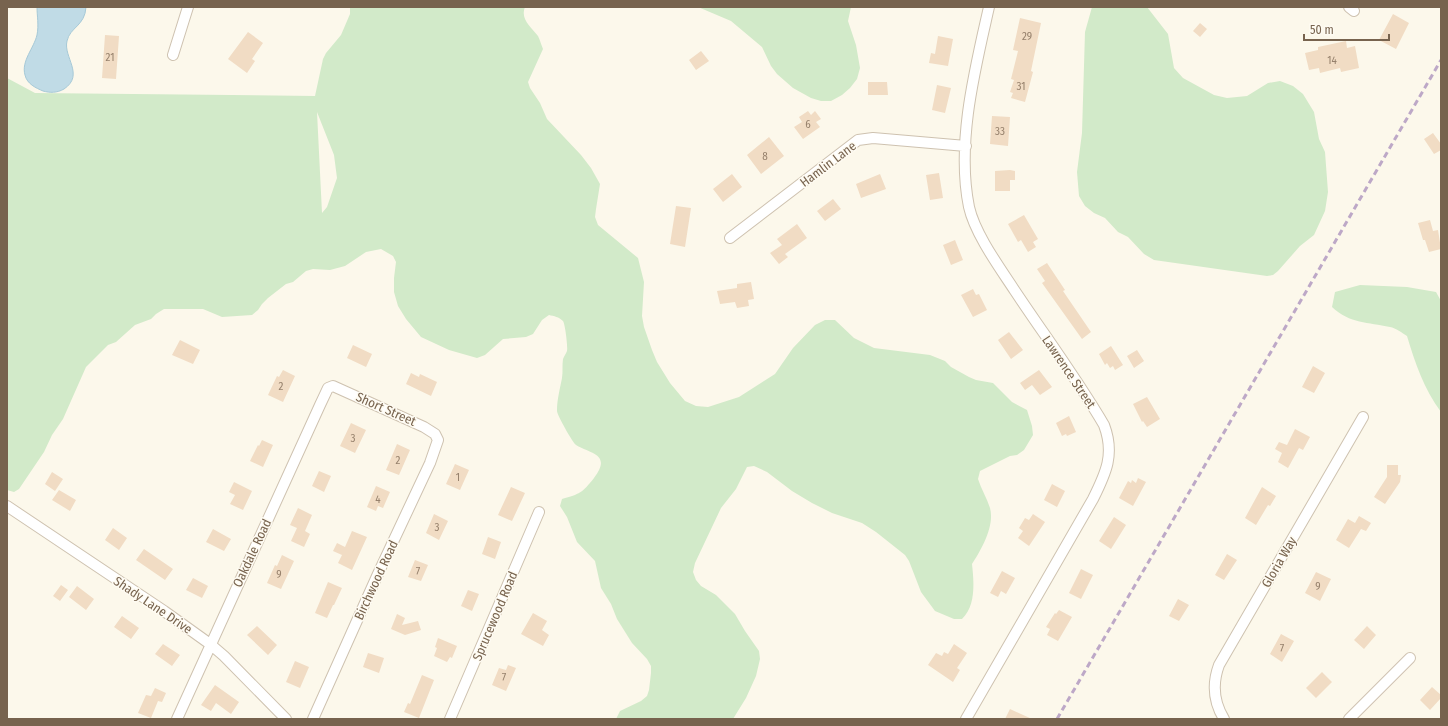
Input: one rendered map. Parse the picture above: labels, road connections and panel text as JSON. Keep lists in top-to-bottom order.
{
  "streets": {
    "street": [
      "Hamlin Lane",
      "Lawrence Street",
      "Short Street",
      "Oakdale Road",
      "Gloria Way",
      "Birchwood Road",
      "Shady Lane Drive",
      "Sprucewood Road"
    ]
  },
  "crossings": [
    ["Hamlin Lane", "Lawrence Street"],
    ["Short Street", "Oakdale Road"],
    ["Short Street", "Birchwood Road"],
    ["Oakdale Road", "Shady Lane Drive"]
  ],
  "house_numbers": [
    "29",
    "21",
    "14",
    "31",
    "6",
    "33",
    "8",
    "2",
    "3",
    "2",
    "1",
    "4",
    "3",
    "7",
    "9",
    "9",
    "7",
    "7"
  ],
  "scale_bar": "50 m"
}
